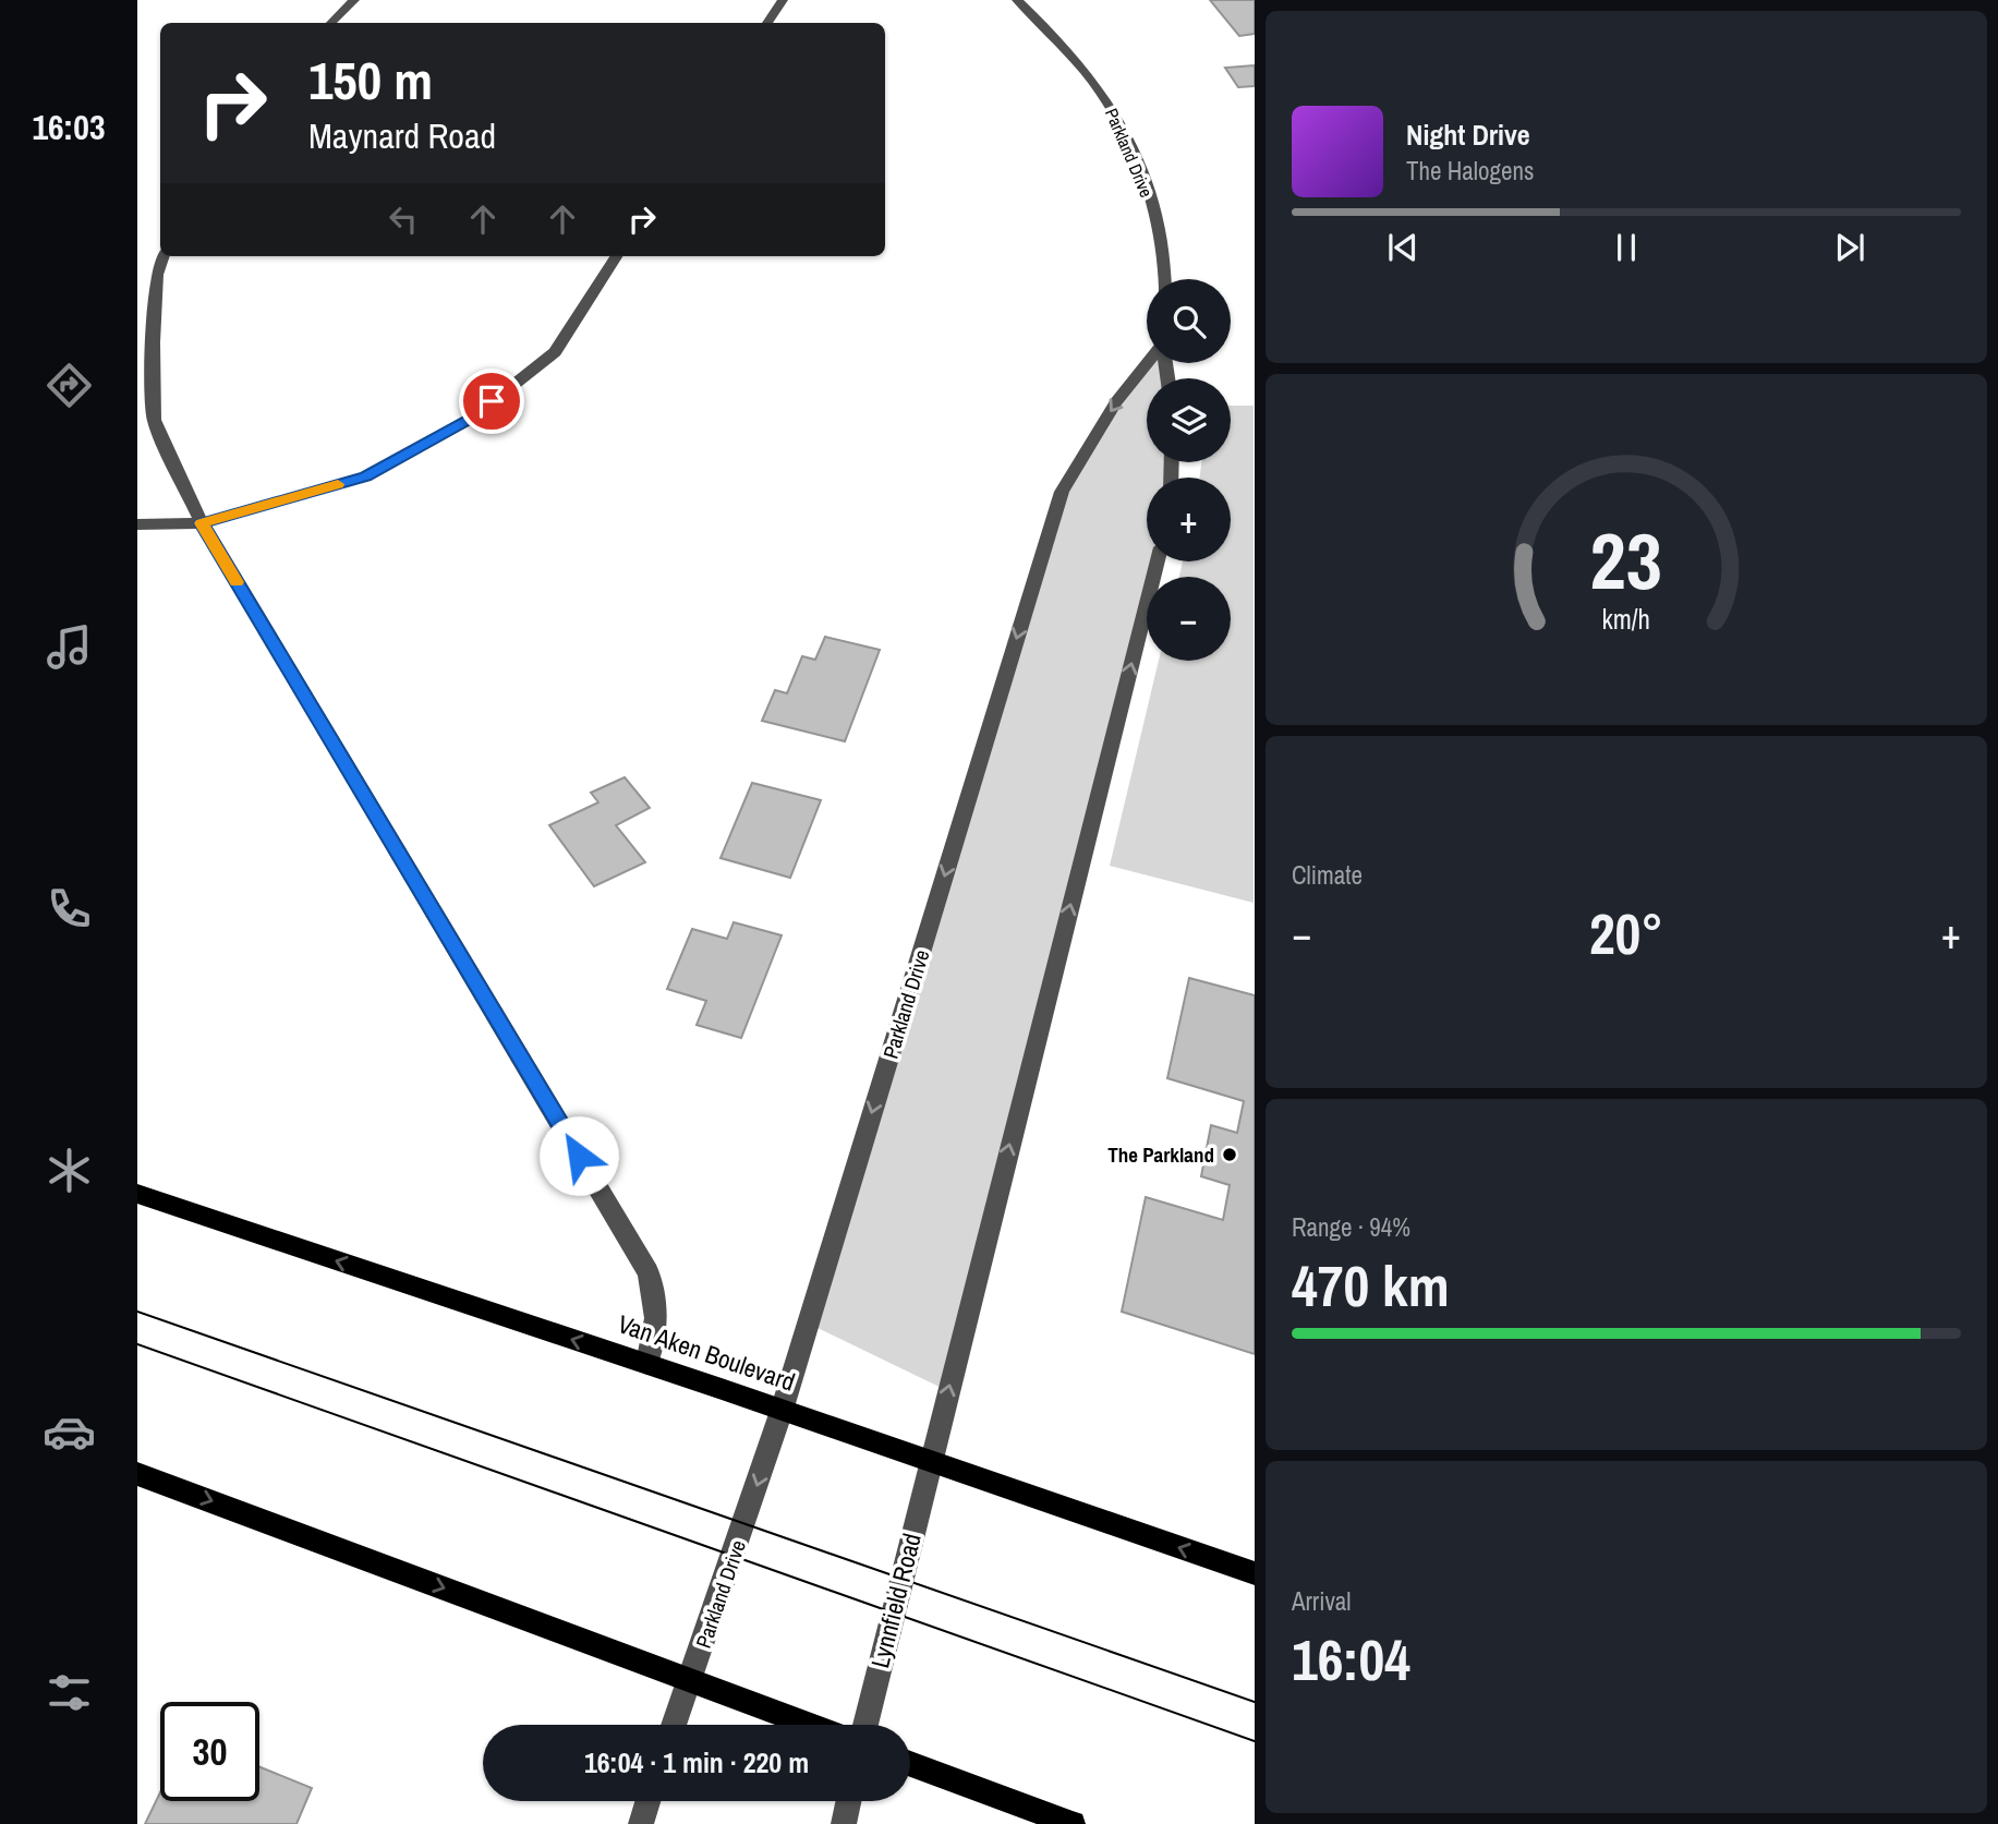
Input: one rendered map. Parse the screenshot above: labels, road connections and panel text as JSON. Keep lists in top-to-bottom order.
{
  "streets": {
    "main road": ["Van Aken Boulevard"],
    "street": ["Parkland Drive", "Lynnfield Road"]
  },
  "crossings": [
    ["Parkland Drive", "Van Aken Boulevard"],
    ["Van Aken Boulevard", "Lynnfield Road"]
  ],
  "one_way": ["Van Aken Boulevard"],
  "places": ["The Parkland"],
  "page": {
    "tabs": "16:03",
    "turn": ["150 m", "Maynard Road"],
    "song": ["Night Drive", "The Halogens"],
    "map_buttons": ["+", "−"],
    "tile": [
      "Climate",
      ["Range · 94%", "470 km"],
      ["Arrival", "16:04"]
    ],
    "heat": ["−", "20°", "+"],
    "limit": "30",
    "trip": "16:04 · 1 min · 220 m",
    "gauge": ["23", "km/h"]
  }
}
